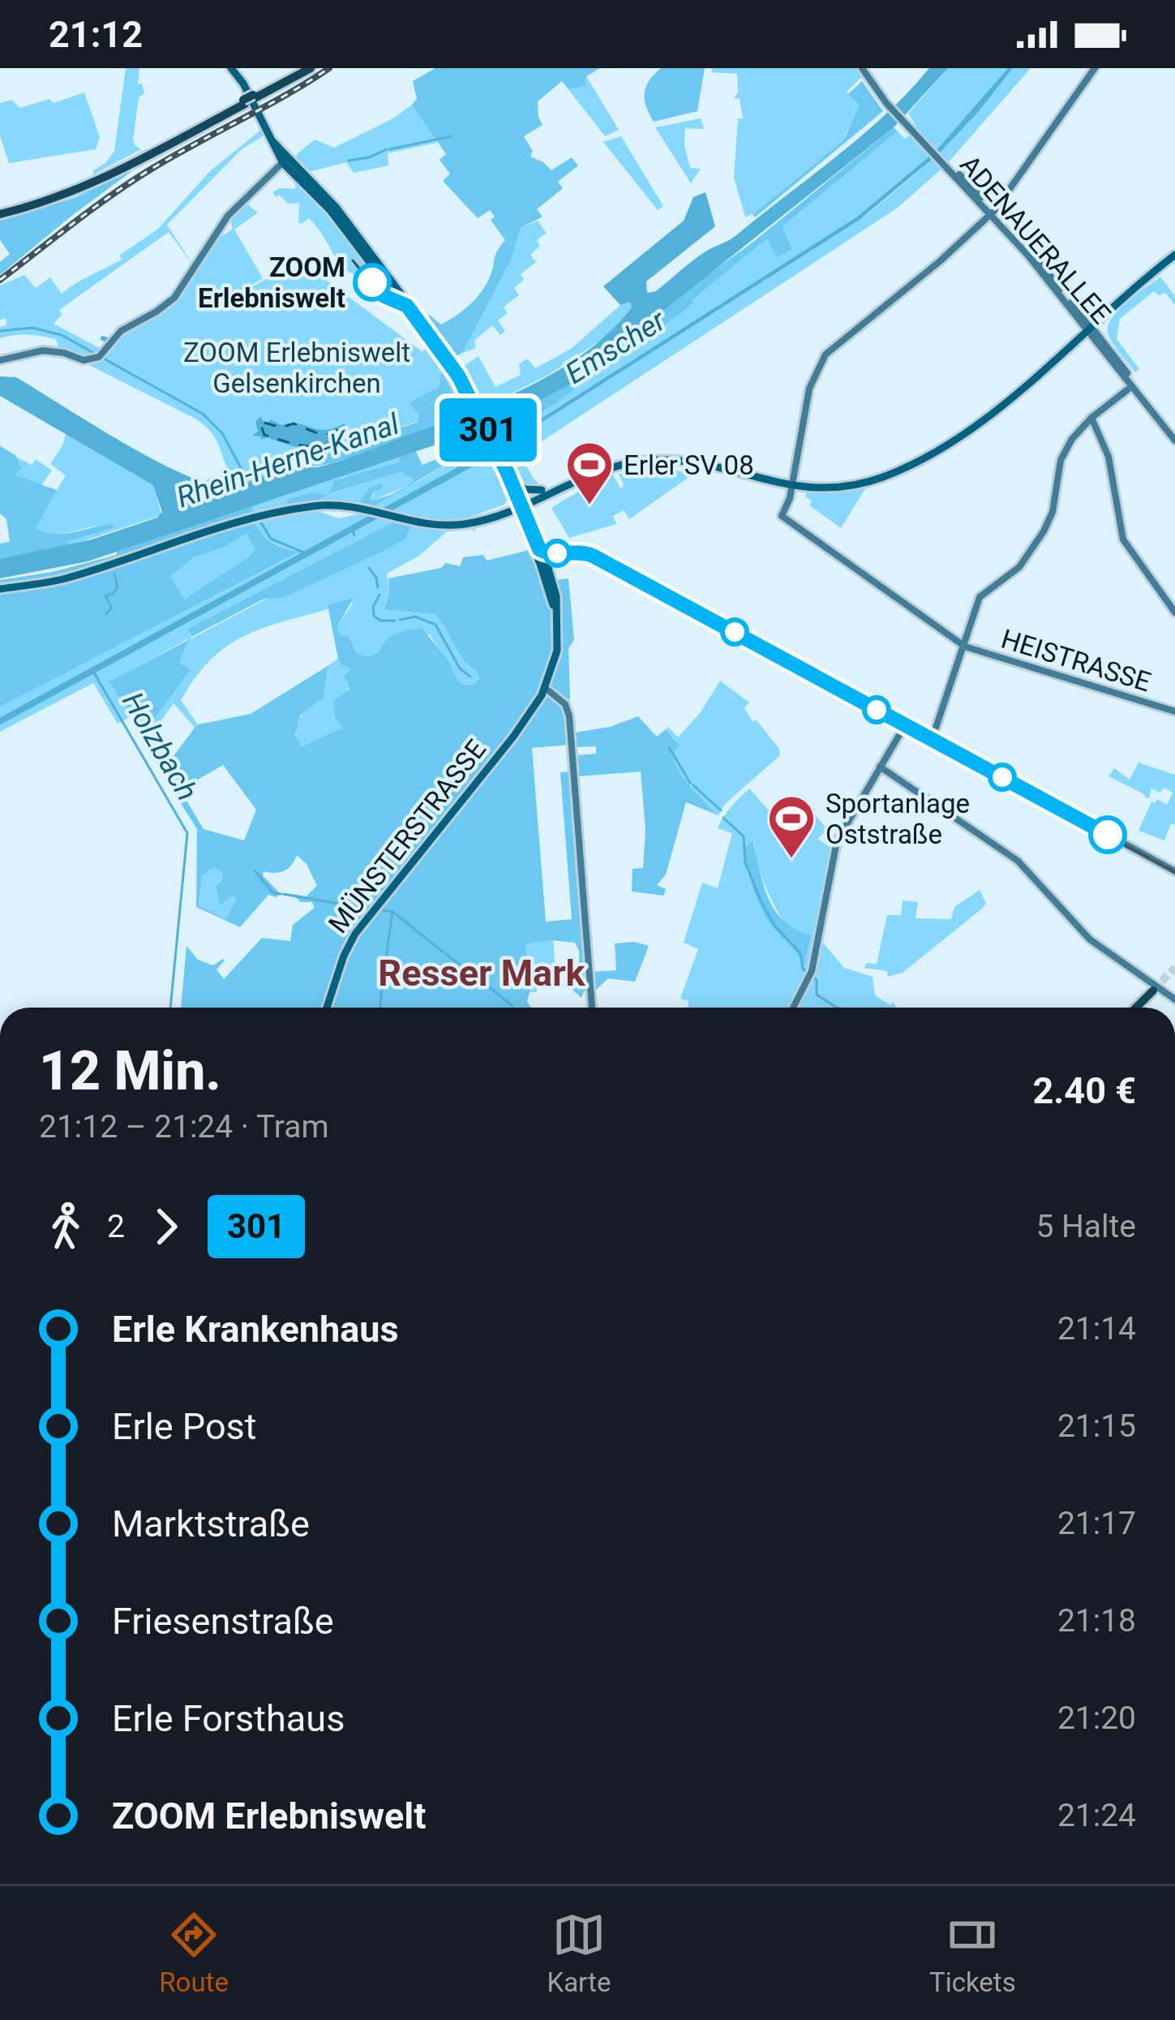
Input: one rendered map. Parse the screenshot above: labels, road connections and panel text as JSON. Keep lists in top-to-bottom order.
{
  "streets": {
    "main road": ["MÜNSTERSTRASSE"],
    "street": ["ADENAUERALLEE", "HEISTRASSE"]
  },
  "districts": ["Resser Mark"],
  "water": ["Emscher", "Rhein-Herne-Kanal", "Holzbach"],
  "parks": ["ZOOM Erlebniswelt Gelsenkirchen"],
  "places": {
    "other": ["ZOOM Erlebniswelt"],
    "sports": ["Erler SV 08", "Sportanlage Oststraße"]
  },
  "lines": ["tram line 301"],
  "page": {
    "status": "21:12",
    "on_map": "301",
    "heading": ["12 Min.", "21:12 – 21:24 · Tram", "2.40 €"],
    "legs": ["2", "301", "5 Halte"],
    "list": [
      {
        "name": "Erle Krankenhaus",
        "value": "21:14"
      },
      {
        "name": "Erle Post",
        "value": "21:15"
      },
      {
        "name": "Marktstraße",
        "value": "21:17"
      },
      {
        "name": "Friesenstraße",
        "value": "21:18"
      },
      {
        "name": "Erle Forsthaus",
        "value": "21:20"
      },
      {
        "name": "ZOOM Erlebniswelt",
        "value": "21:24"
      }
    ],
    "tabs": ["Route", "Karte", "Tickets"]
  }
}
